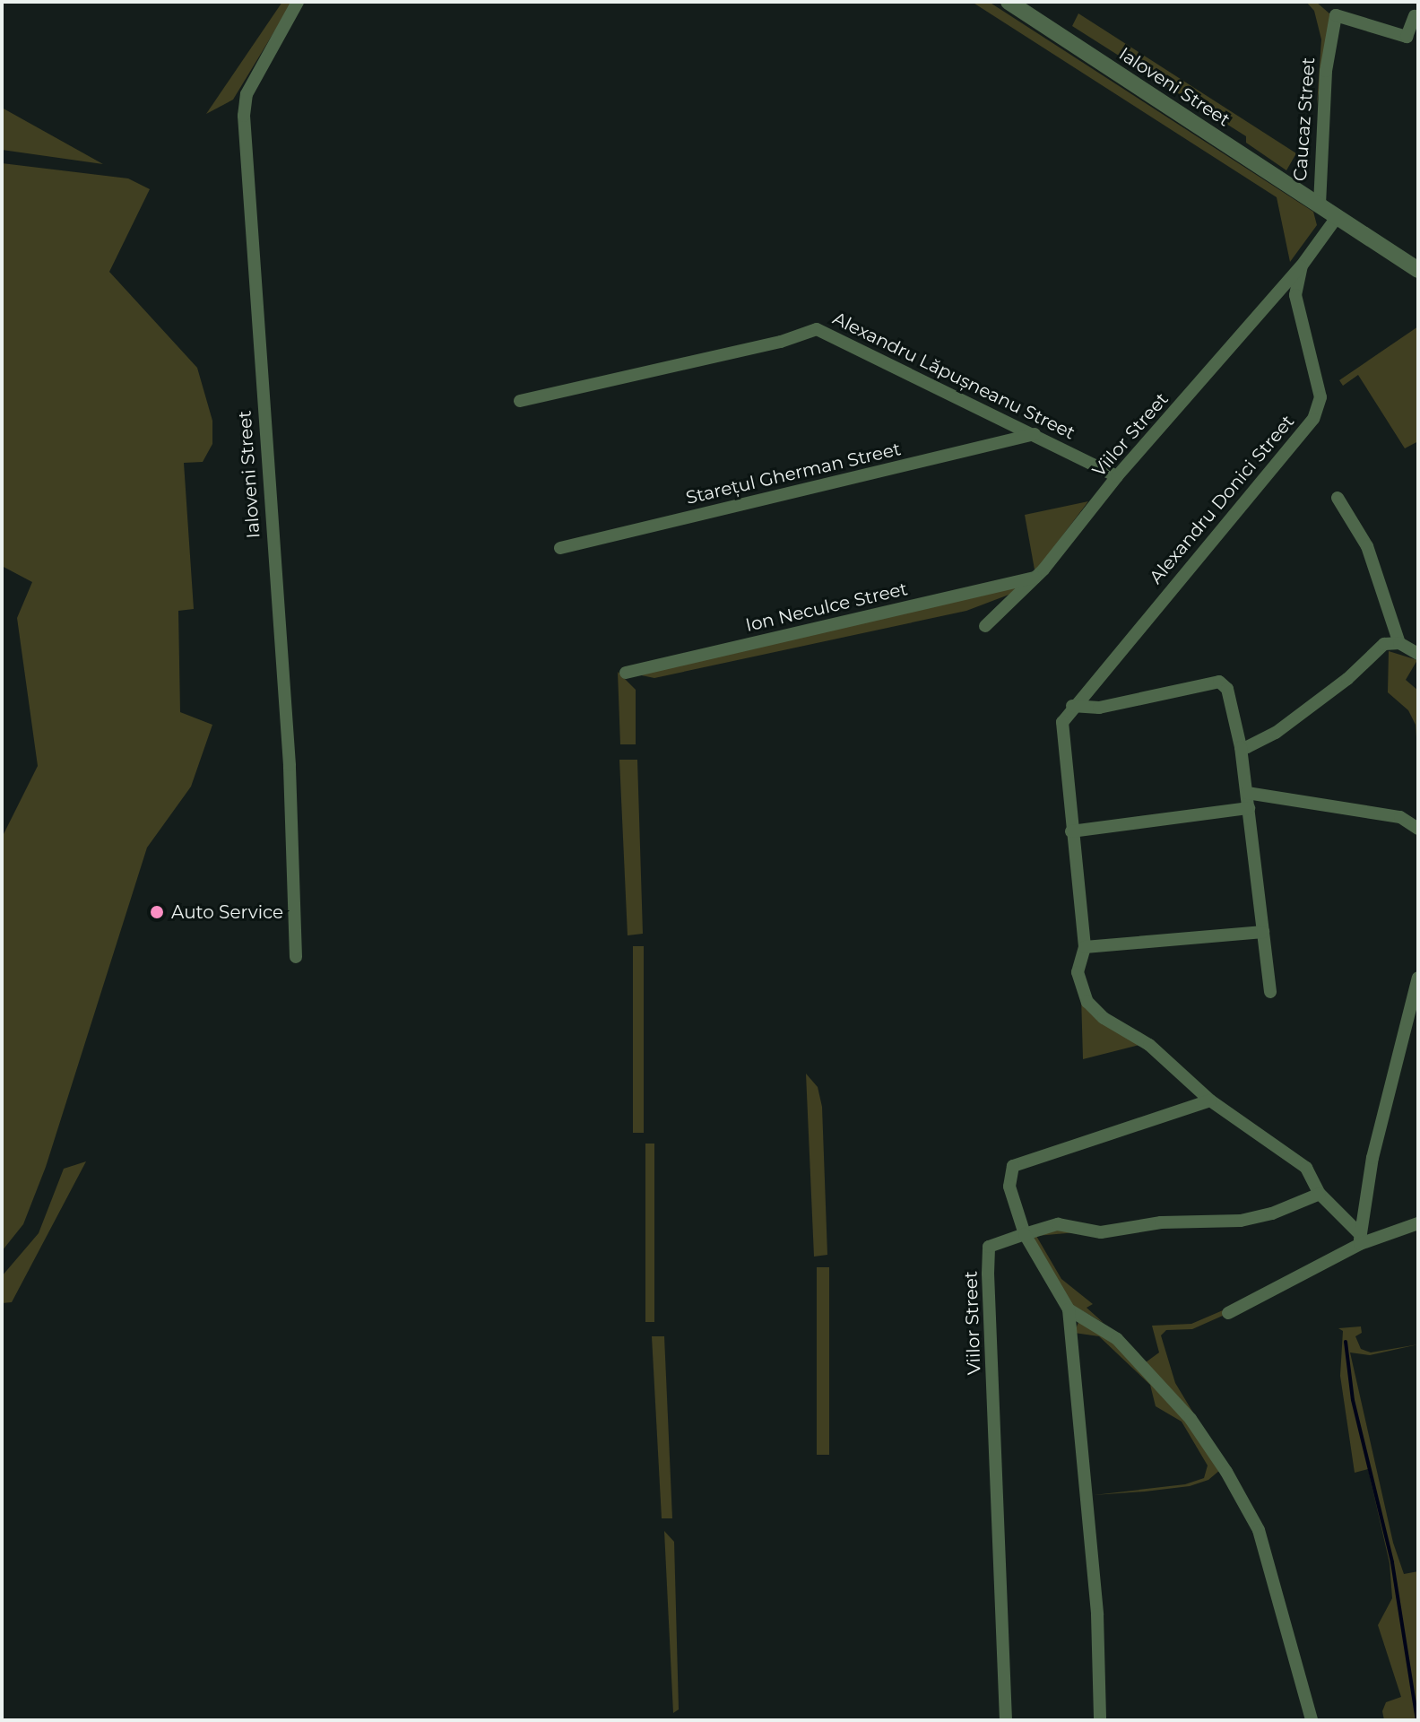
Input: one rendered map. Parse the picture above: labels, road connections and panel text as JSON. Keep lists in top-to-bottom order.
{
  "streets": {
    "street": [
      "Ialoveni Street",
      "Caucaz Street",
      "Alexandru Lăpușneanu Street",
      "Viilor Street",
      "Starețul Gherman Street",
      "Alexandru Donici Street",
      "Ion Neculce Street"
    ]
  },
  "crossings": [
    ["Ialoveni Street", "Caucaz Street"],
    ["Alexandru Lăpușneanu Street", "Viilor Street"],
    ["Alexandru Lăpușneanu Street", "Starețul Gherman Street"],
    ["Viilor Street", "Alexandru Donici Street"],
    ["Viilor Street", "Ion Neculce Street"]
  ],
  "places": ["Auto Service"]
}
